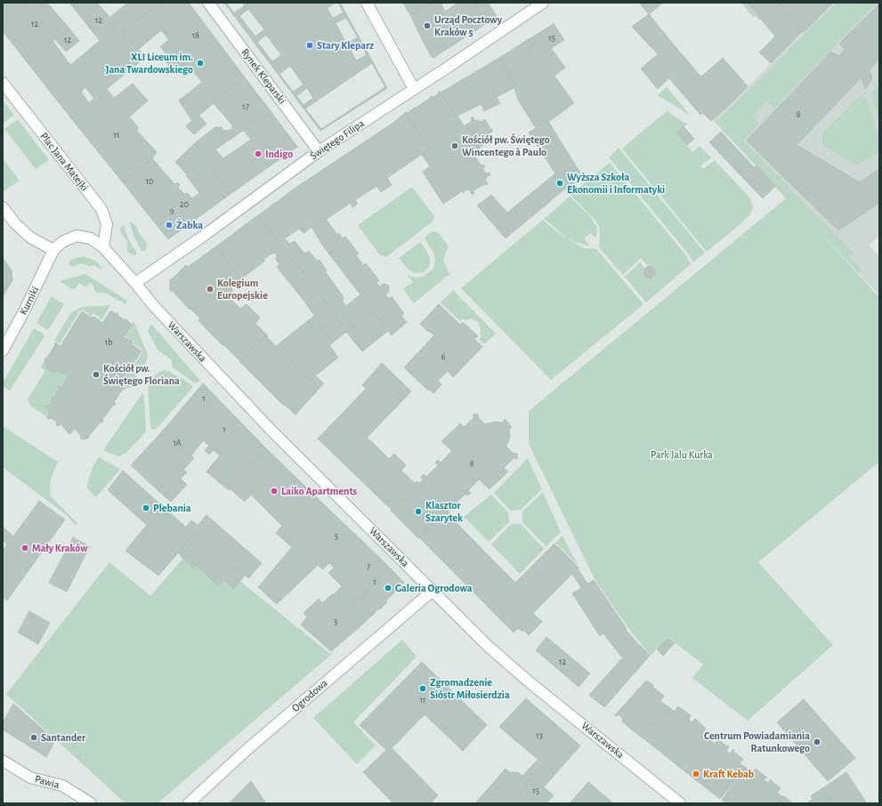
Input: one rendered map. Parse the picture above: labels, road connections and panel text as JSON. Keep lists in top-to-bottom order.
{
  "streets": {
    "street": [
      "Rynek Kleparski",
      "Świętego Filipa",
      "Plac Jana Matejki",
      "Kurniki",
      "Warszawska",
      "Ogrodowa",
      "Pawia"
    ]
  },
  "crossings": [
    ["Rynek Kleparski", "Świętego Filipa"],
    ["Świętego Filipa", "Warszawska"],
    ["Warszawska", "Ogrodowa"]
  ],
  "parks": ["Park Jalu Kurka"],
  "places": [
    "Urząd Pocztowy Kraków 5",
    "Stary Kleparz",
    "XLI Liceum im. Jana Twardowskiego",
    "Kościół pw. Świętego Wincentego à Paulo",
    "Indigo",
    "Wyższa Szkoła Ekonomii i Informatyki",
    "Żabka",
    "Kolegium Europejskie",
    "Kościół pw. Świętego Floriana",
    "Laiko Apartments",
    "Plebania",
    "Klasztor Szarytek",
    "Mały Kraków",
    "Galeria Ogrodowa",
    "Zgromadzenie Sióstr Miłosierdzia",
    "Santander",
    "Centrum Powiadamiania Ratunkowego",
    "Kraft Kebab"
  ],
  "house_numbers": [
    "12",
    "12",
    "18",
    "15",
    "12",
    "17",
    "8",
    "11",
    "10",
    "20",
    "9",
    "1b",
    "6",
    "1",
    "1",
    "1A",
    "8",
    "5",
    "7",
    "1",
    "3",
    "12",
    "11",
    "13",
    "15"
  ]
}
